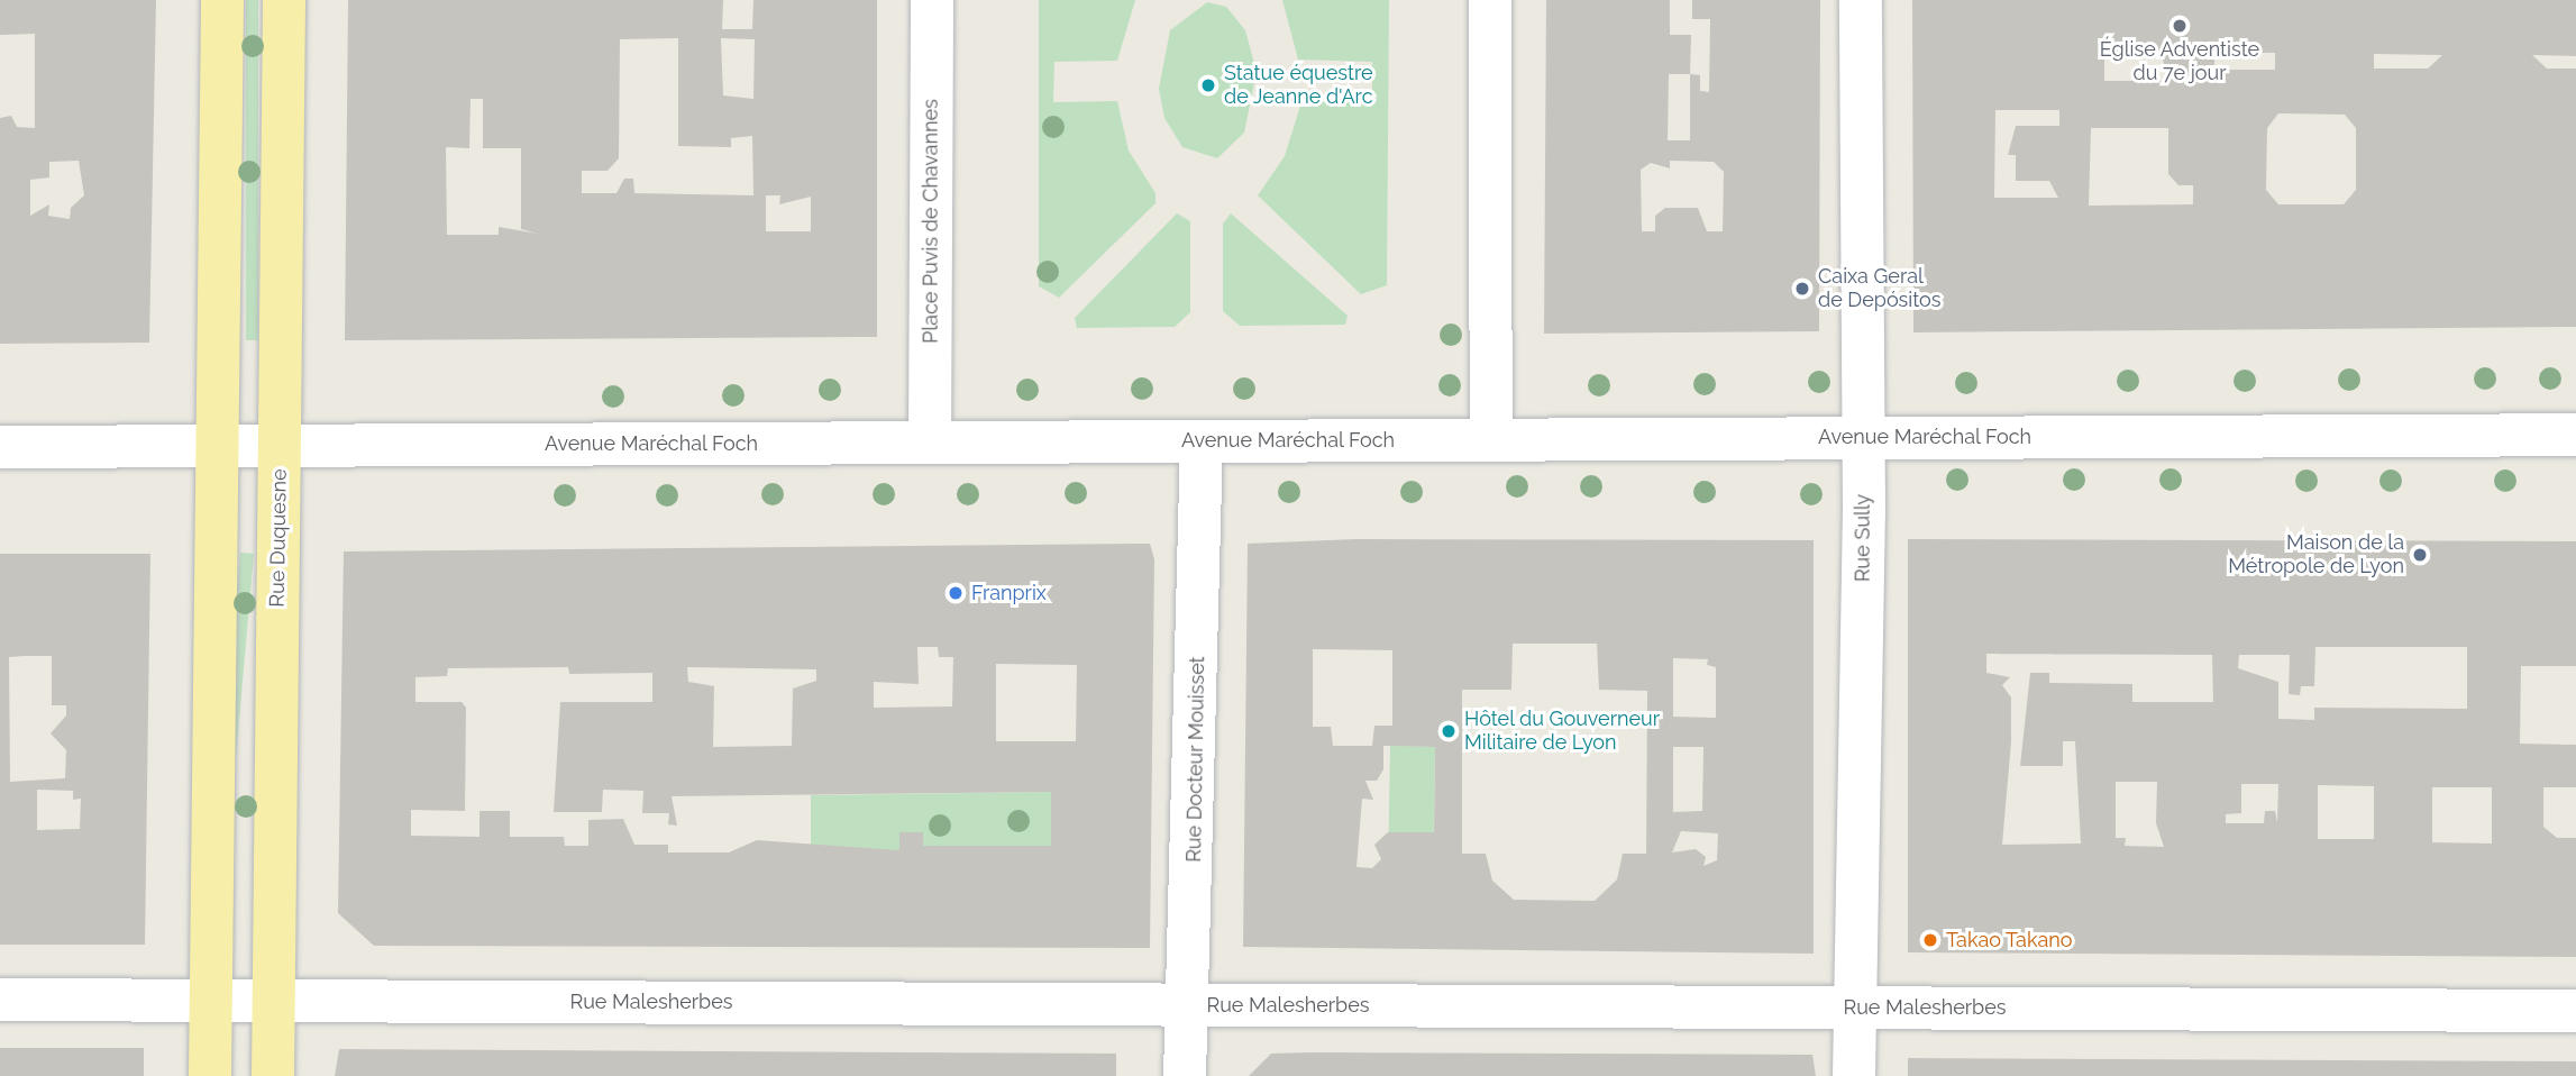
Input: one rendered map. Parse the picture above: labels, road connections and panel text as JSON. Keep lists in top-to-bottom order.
{
  "streets": {
    "main road": ["Rue Duquesne"],
    "street": [
      "Place Puvis de Chavannes",
      "Avenue Maréchal Foch",
      "Rue Sully",
      "Rue Docteur Mouisset",
      "Rue Malesherbes"
    ]
  },
  "crossings": [
    ["Place Puvis de Chavannes", "Avenue Maréchal Foch"],
    ["Avenue Maréchal Foch", "Rue Duquesne"],
    ["Avenue Maréchal Foch", "Rue Sully"],
    ["Avenue Maréchal Foch", "Rue Docteur Mouisset"],
    ["Rue Duquesne", "Rue Malesherbes"],
    ["Rue Sully", "Rue Malesherbes"],
    ["Rue Docteur Mouisset", "Rue Malesherbes"]
  ],
  "places": [
    "Église Adventiste du 7e jour",
    "Statue équestre de Jeanne d'Arc",
    "Caixa Geral de Depósitos",
    "Maison de la Métropole de Lyon",
    "Franprix",
    "Hôtel du Gouverneur Militaire de Lyon",
    "Takao Takano"
  ]
}
